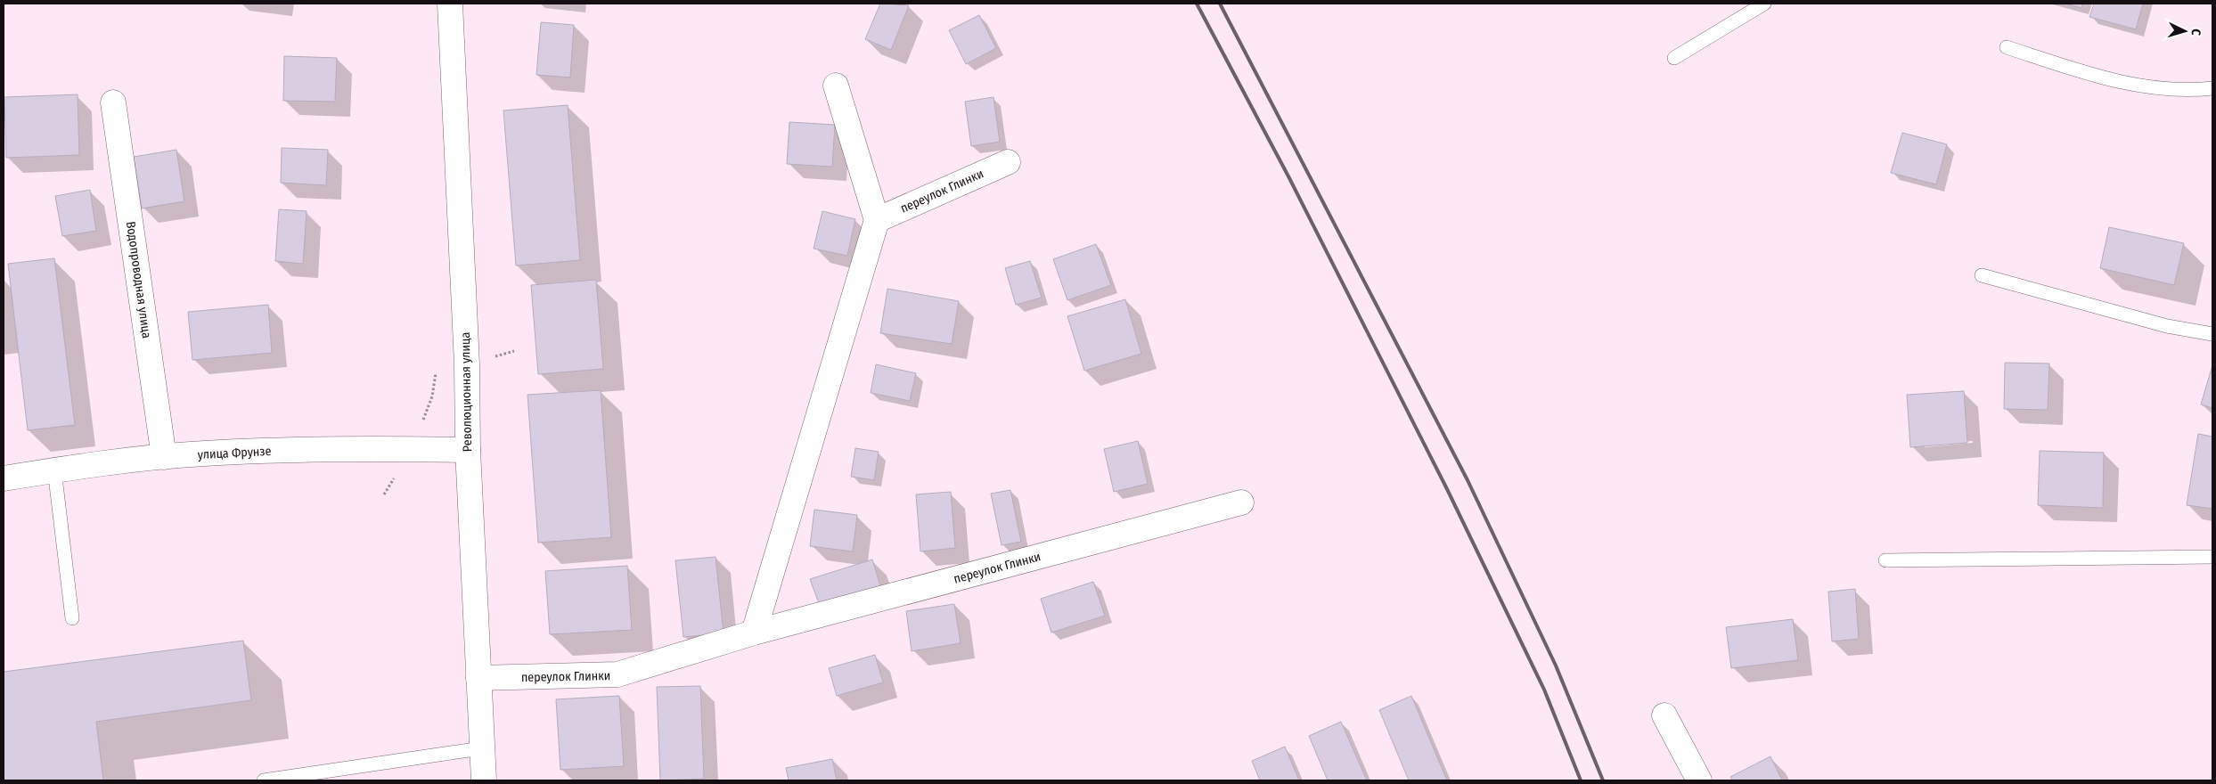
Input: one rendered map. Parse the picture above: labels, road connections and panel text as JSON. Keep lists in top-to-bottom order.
{
  "streets": {
    "street": [
      "переулок Глинки",
      "Водопроводная улица",
      "Революционная улица",
      "улица Фрунзе"
    ]
  },
  "crossings": [
    ["переулок Глинки", "Революционная улица"],
    ["Водопроводная улица", "улица Фрунзе"],
    ["Революционная улица", "улица Фрунзе"]
  ],
  "north": "right"
}
